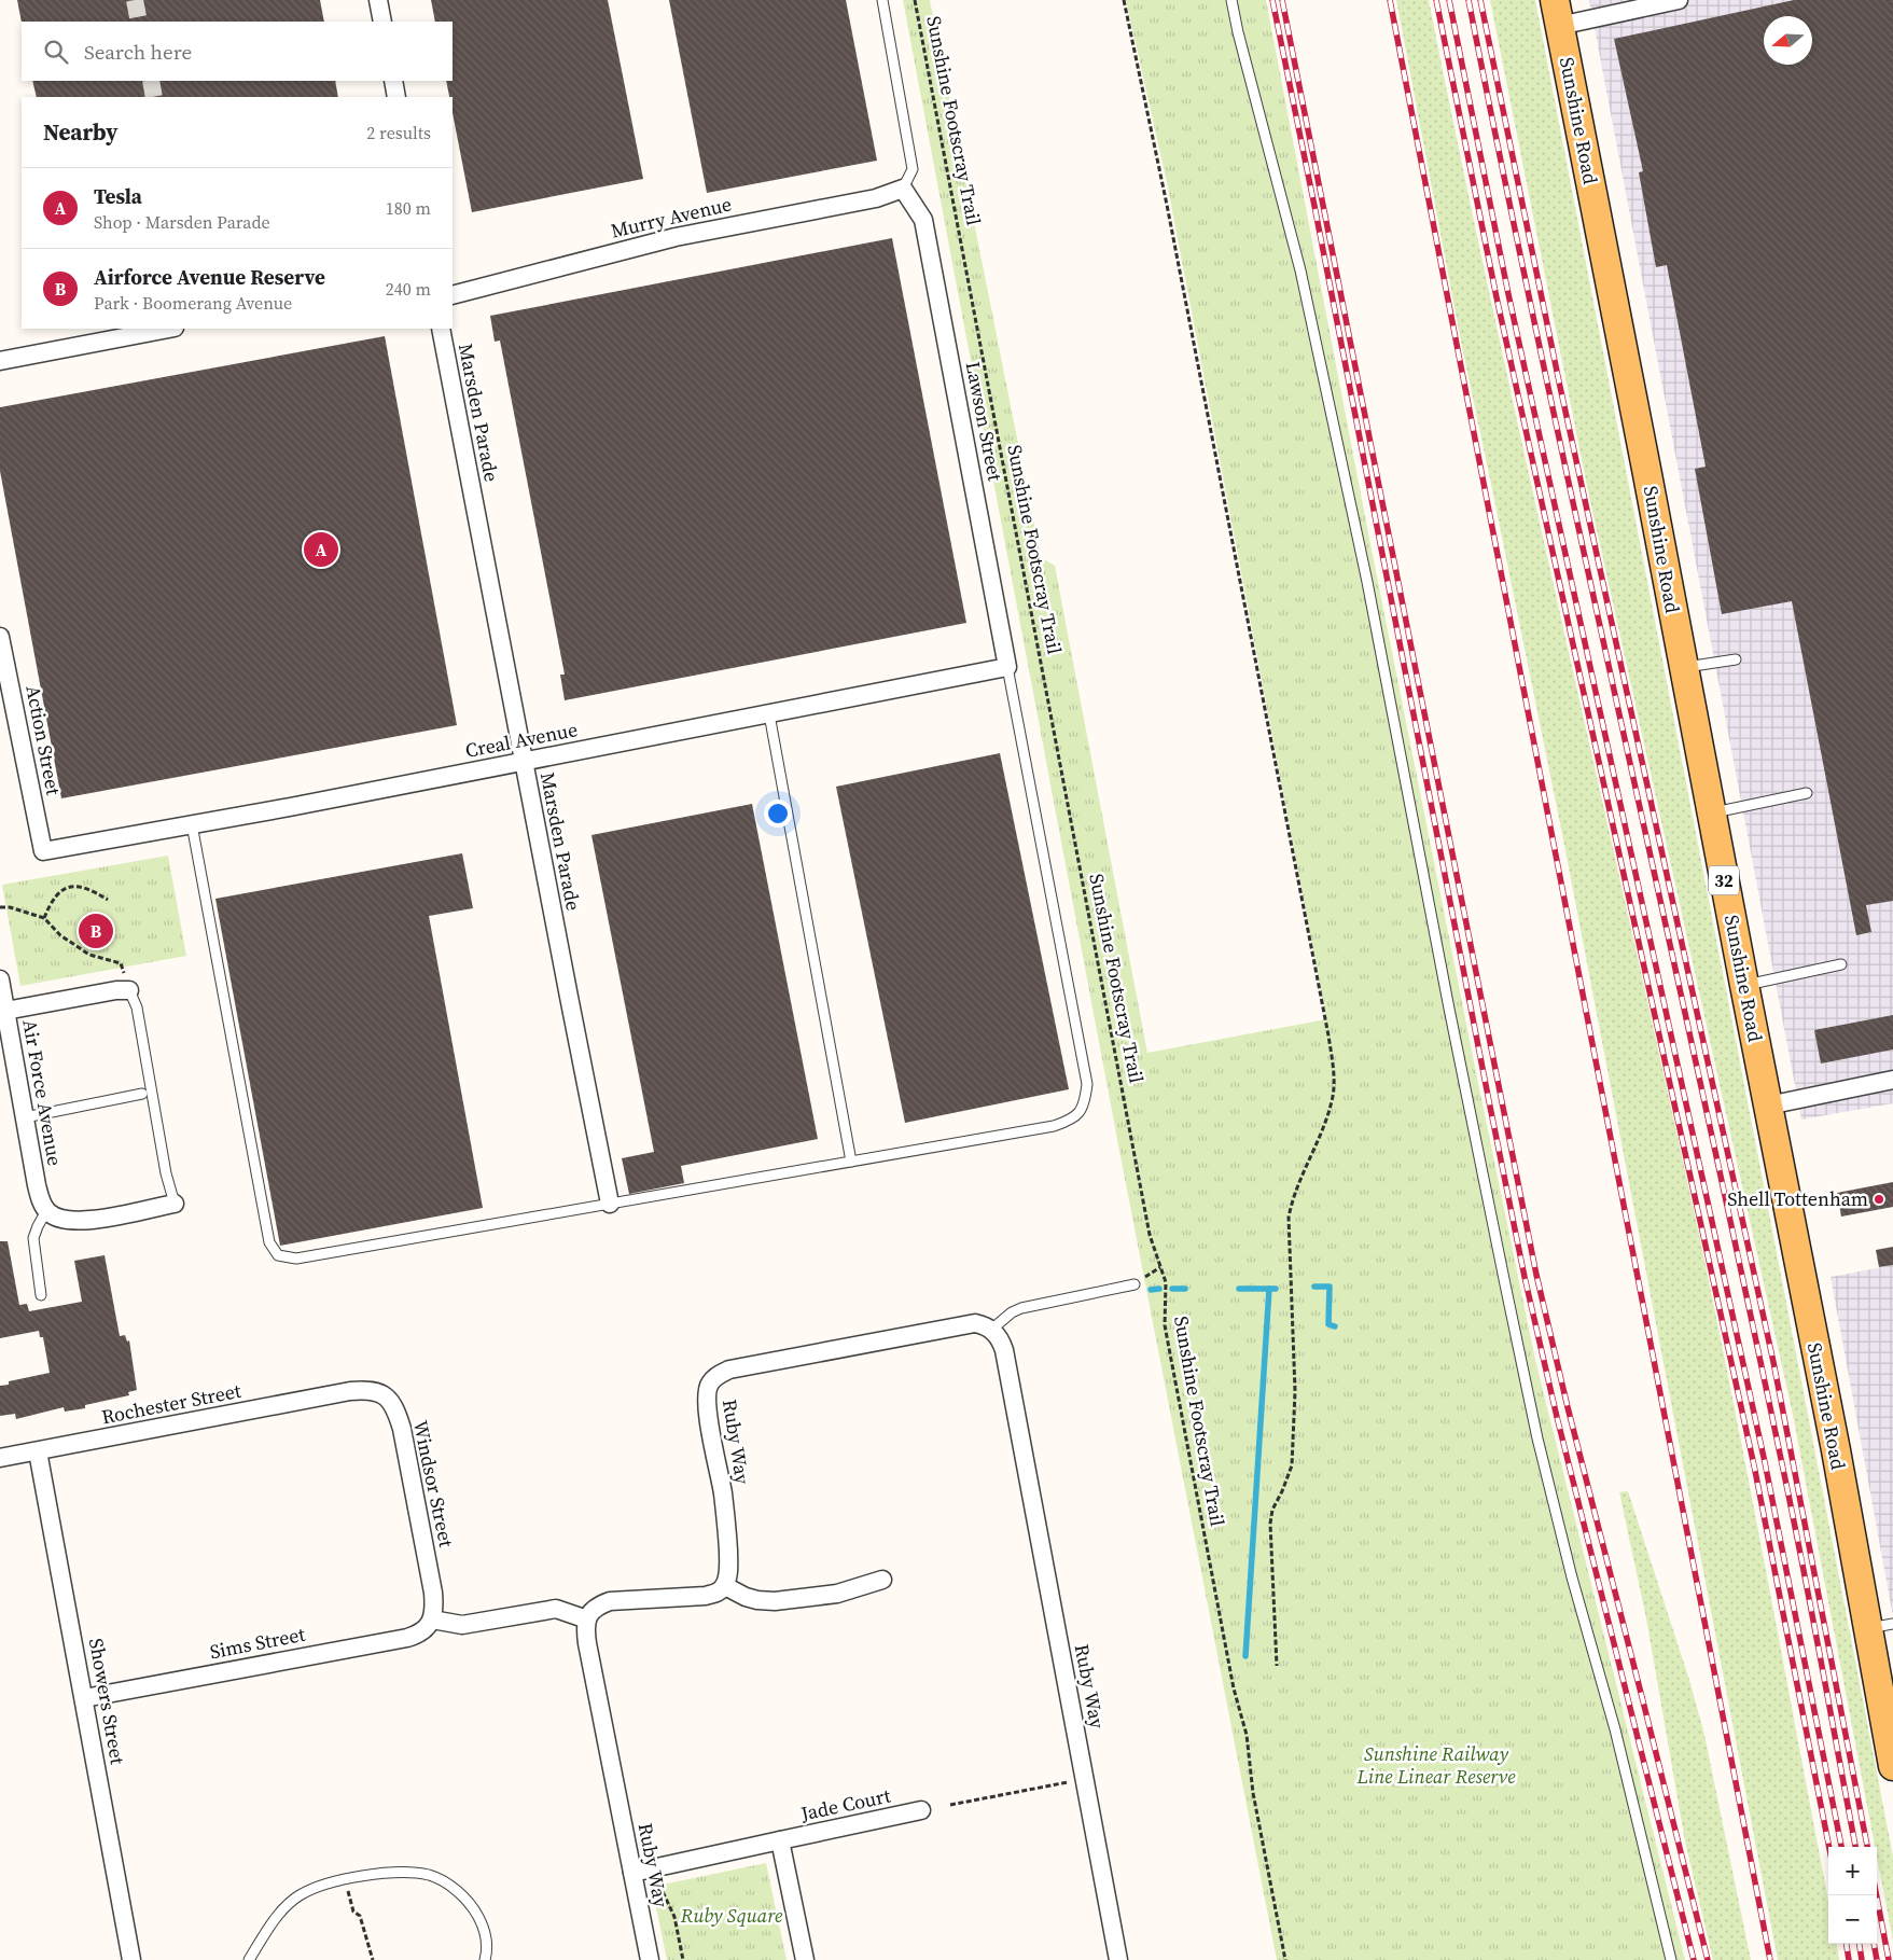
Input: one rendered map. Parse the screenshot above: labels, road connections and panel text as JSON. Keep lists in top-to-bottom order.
{
  "streets": {
    "main road": ["Sunshine Road", "32"],
    "street": [
      "Murry Avenue",
      "Marsden Parade",
      "Lawson Street",
      "Action Street",
      "Creal Avenue",
      "Air Force Avenue",
      "Rochester Street",
      "Ruby Way",
      "Windsor Street",
      "Sims Street",
      "Showers Street",
      "Jade Court"
    ],
    "path": ["Sunshine Footscray Trail"]
  },
  "crossings": [
    ["Murry Avenue", "Lawson Street"],
    ["Marsden Parade", "Creal Avenue"],
    ["Lawson Street", "Creal Avenue"],
    ["Action Street", "Creal Avenue"],
    ["Rochester Street", "Windsor Street"],
    ["Rochester Street", "Showers Street"],
    ["Ruby Way", "Jade Court"],
    ["Windsor Street", "Sims Street"],
    ["Sims Street", "Showers Street"]
  ],
  "parks": ["Sunshine Railway Line Linear Reserve", "Ruby Square"],
  "places": ["Shell Tottenham"],
  "north": "left",
  "page": {
    "search": "Search here",
    "heading": ["Nearby", "2 results"],
    "list": [
      {
        "mark": "A",
        "name": "Tesla",
        "note": "Shop · Marsden Parade",
        "value": "180 m"
      },
      {
        "mark": "B",
        "name": "Airforce Avenue Reserve",
        "note": "Park · Boomerang Avenue",
        "value": "240 m"
      }
    ],
    "pins": ["A", "B"],
    "map_buttons": ["+", "−"]
  }
}
